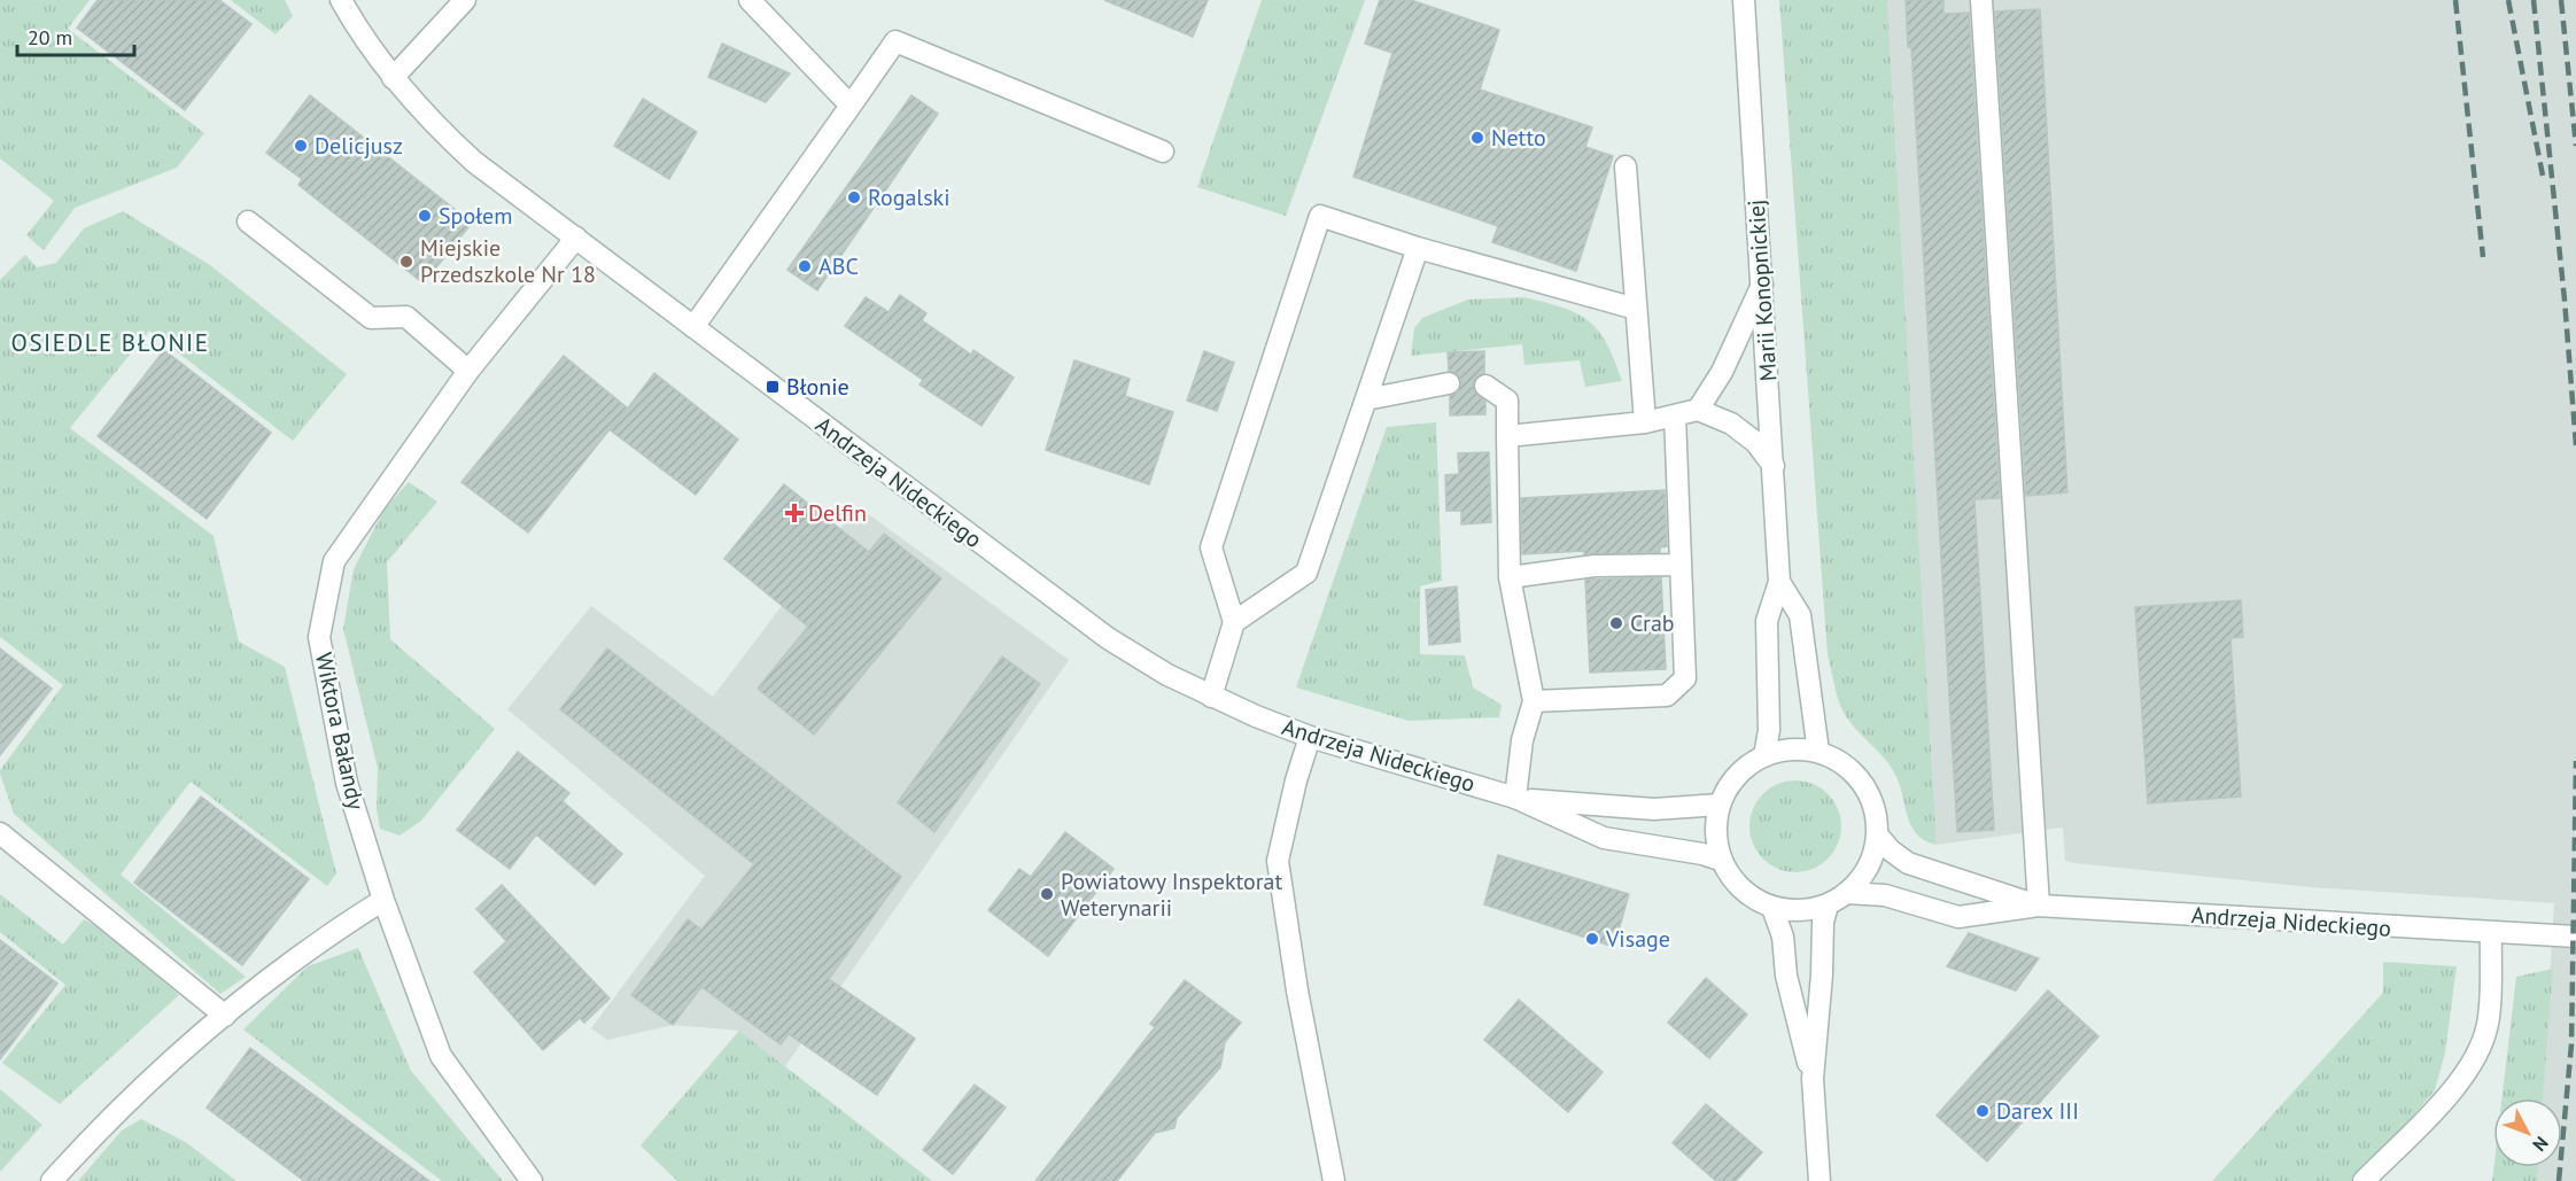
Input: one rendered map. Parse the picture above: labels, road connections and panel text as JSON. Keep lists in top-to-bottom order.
{
  "streets": {
    "street": ["Marii Konopnickiej", "Andrzeja Nideckiego", "Wiktora Bałandy"]
  },
  "crossings": [
    ["Marii Konopnickiej", "Andrzeja Nideckiego"],
    ["Andrzeja Nideckiego", "Wiktora Bałandy"]
  ],
  "districts": ["OSIEDLE BŁONIE"],
  "places": {
    "other": [
      "Netto",
      "Delicjusz",
      "Rogalski",
      "Społem",
      "Miejskie Przedszkole Nr 18",
      "ABC",
      "Crab",
      "Powiatowy Inspektorat Weterynarii",
      "Visage",
      "Darex III"
    ],
    "transit": ["Błonie"],
    "health": ["Delfin"]
  },
  "scale_bar": "20 m",
  "north": "bottom right"
}
